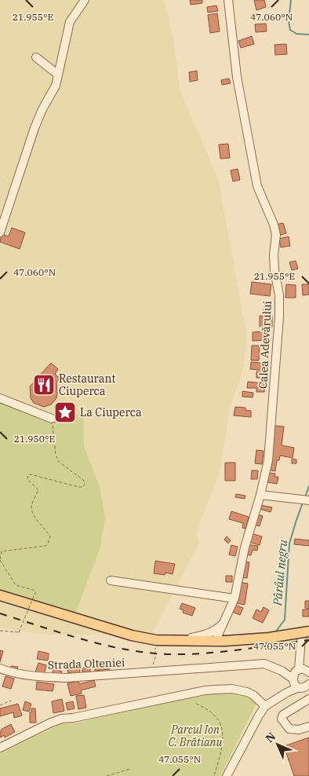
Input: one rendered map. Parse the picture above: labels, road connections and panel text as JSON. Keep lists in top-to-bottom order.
{
  "streets": {
    "street": ["Calea Adevărului", "Strada Olteniei"]
  },
  "water": ["Pârâul negru"],
  "parks": ["Parcul Ion C. Brătianu"],
  "places": {
    "restaurant": ["Restaurant Ciuperca"],
    "place": ["La Ciuperca"]
  },
  "north": "top left",
  "coordinates": [
    "21.955°E",
    "47.060°N",
    "21.950°E",
    "47.055°N"
  ]
}
